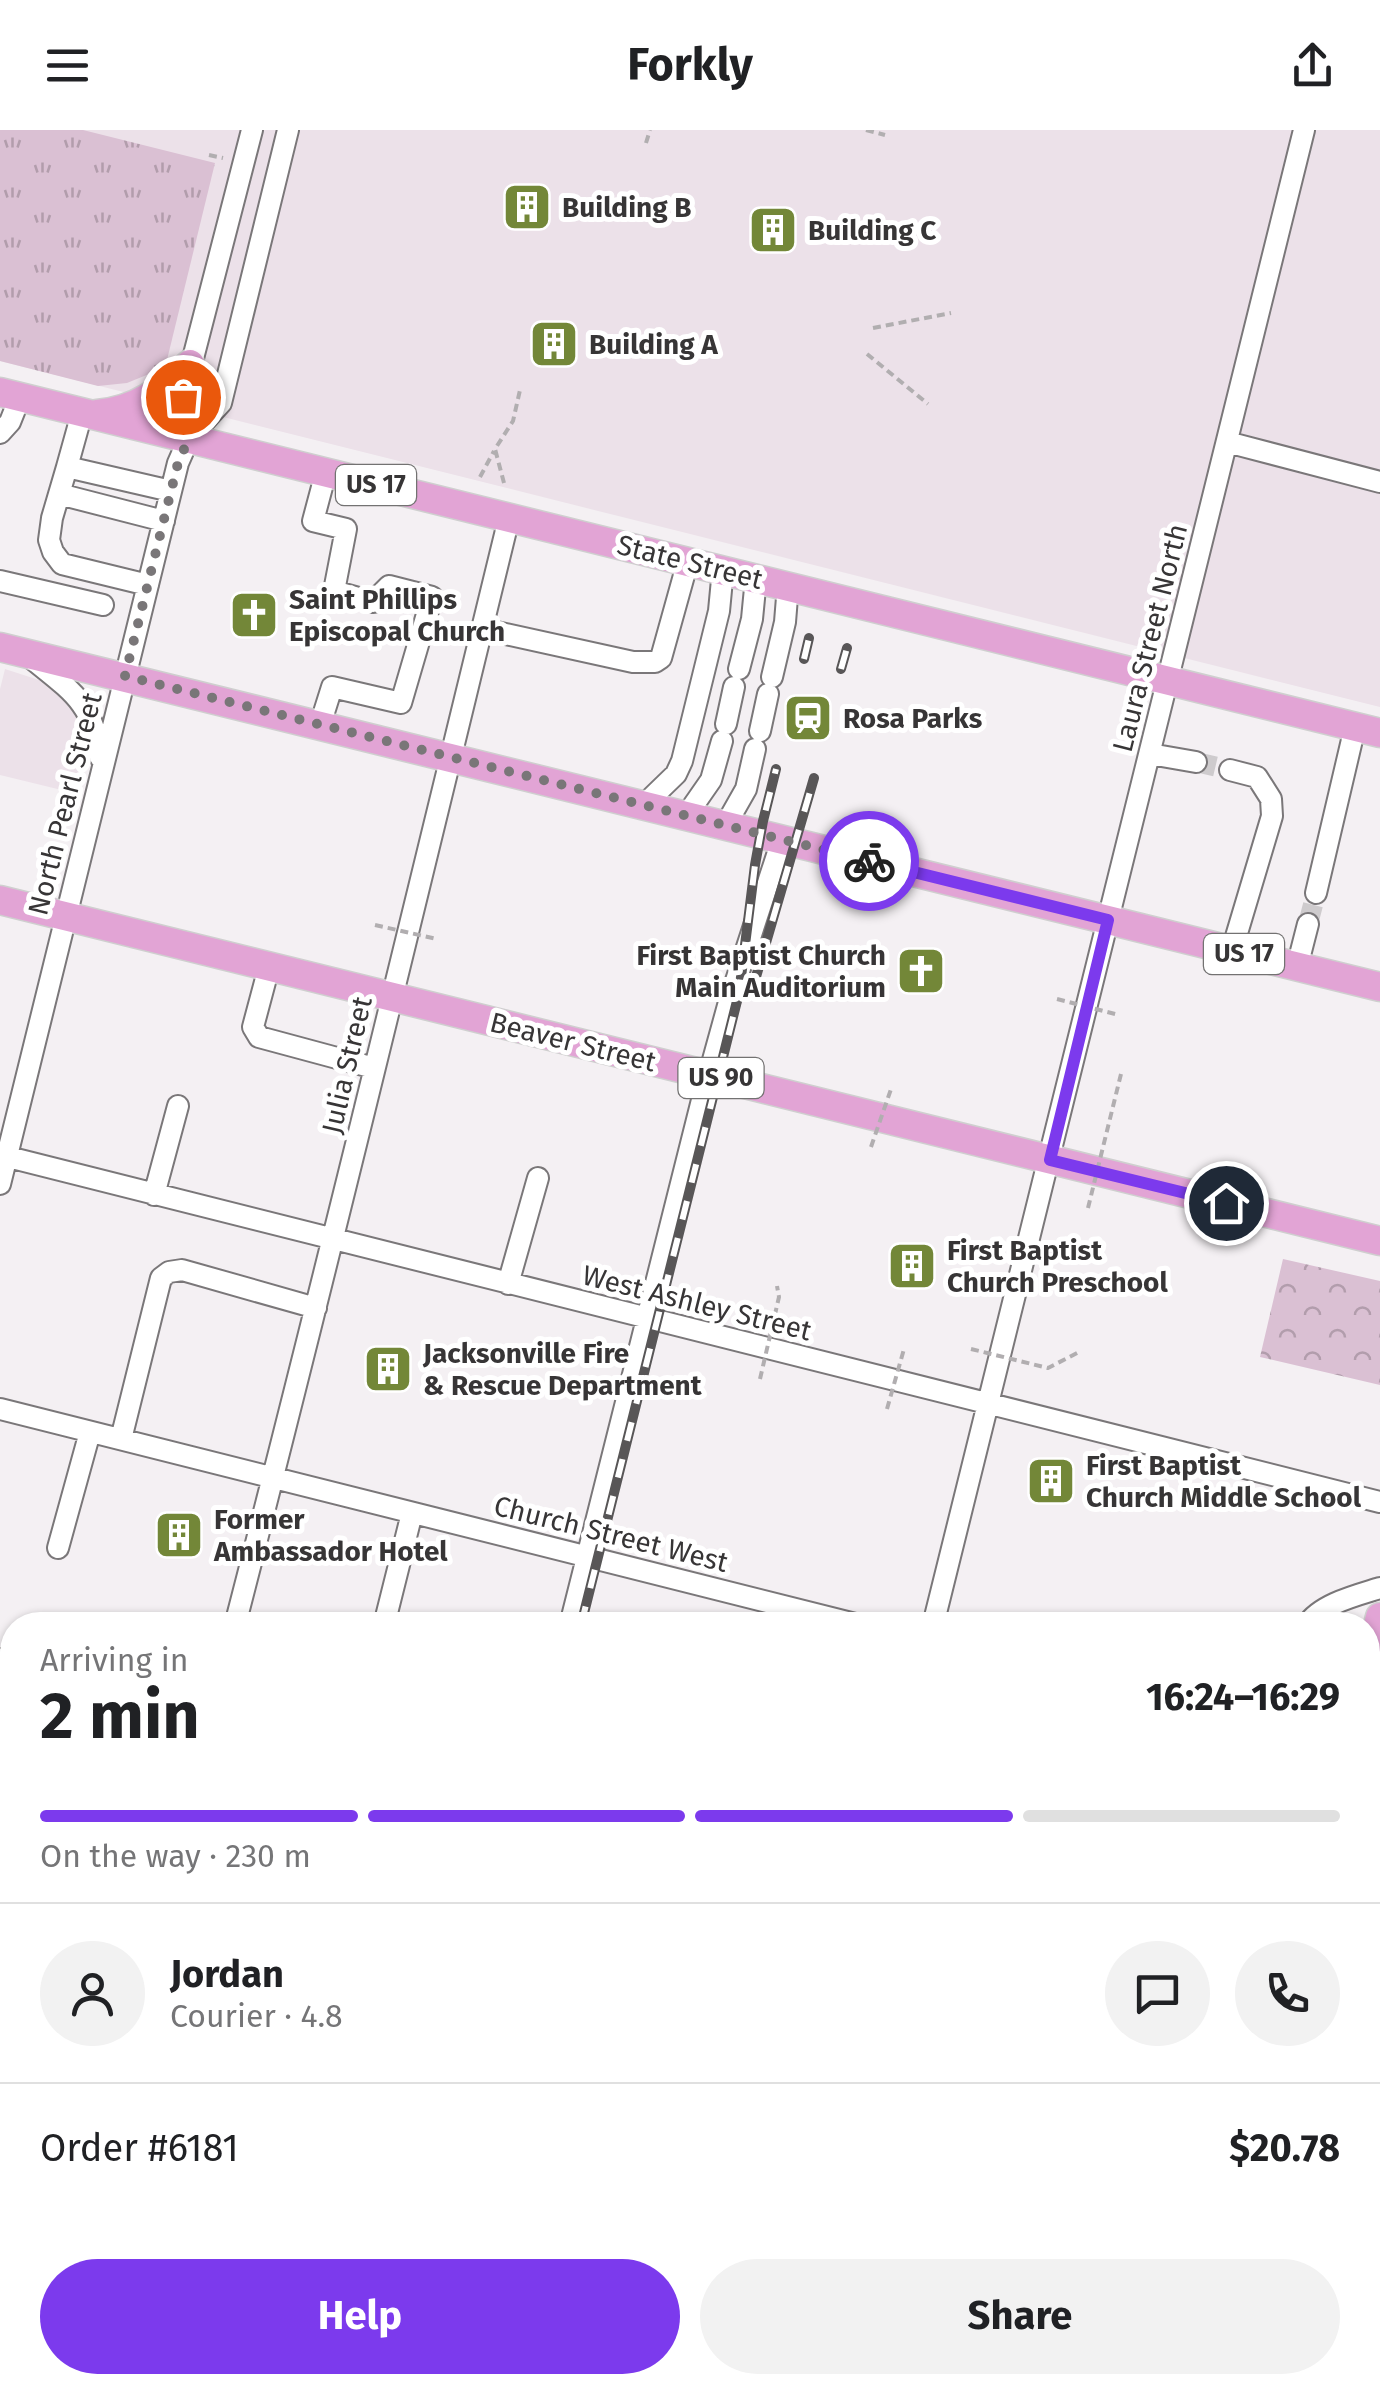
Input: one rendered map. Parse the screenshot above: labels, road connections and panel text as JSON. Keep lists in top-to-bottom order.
{
  "streets": {
    "main road": [
      "US 17",
      "State Street",
      "Beaver Street",
      "US 90"
    ],
    "street": [
      "Laura Street North",
      "North Pearl Street",
      "Julia Street",
      "West Ashley Street",
      "Church Street West"
    ]
  },
  "crossings": [
    ["US 17", "Laura Street North"],
    ["US 17", "North Pearl Street"],
    ["US 17", "Julia Street"],
    ["State Street", "Laura Street North"],
    ["State Street", "North Pearl Street"],
    ["State Street", "Julia Street"],
    ["Laura Street North", "Beaver Street"],
    ["Laura Street North", "West Ashley Street"],
    ["North Pearl Street", "Beaver Street"],
    ["North Pearl Street", "West Ashley Street"],
    ["Beaver Street", "Julia Street"],
    ["Julia Street", "West Ashley Street"],
    ["Julia Street", "Church Street West"]
  ],
  "places": {
    "building": [
      "Building B",
      "Building C",
      "Building A",
      "First Baptist Church Preschool",
      "Jacksonville Fire & Rescue Department",
      "First Baptist Church Middle School",
      "Former Ambassador Hotel"
    ],
    "church": ["Saint Phillips Episcopal Church", "First Baptist Church Main Auditorium"],
    "station": ["Rosa Parks"]
  },
  "page": {
    "header": "Forkly",
    "heading": ["2 min", "Arriving in", "16:24–16:29"],
    "panel": [
      "Jordan",
      "Courier · 4.8",
      "Order #6181",
      "$20.78"
    ],
    "bar": "On the way · 230 m",
    "buttons": ["Help", "Share"]
  }
}
